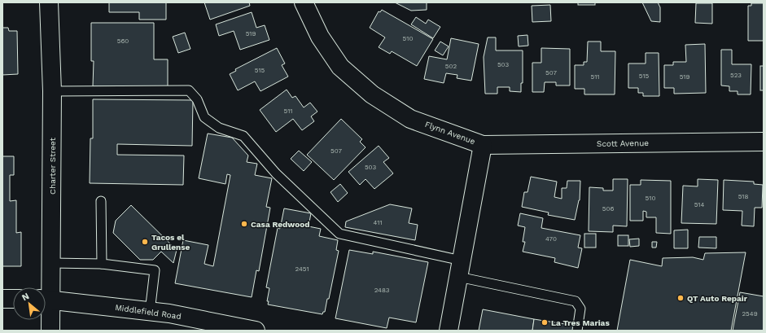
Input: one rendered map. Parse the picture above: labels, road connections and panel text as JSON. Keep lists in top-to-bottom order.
{
  "streets": {
    "street": [
      "Flynn Avenue",
      "Scott Avenue",
      "Charter Street",
      "Middlefield Road"
    ]
  },
  "crossings": [
    ["Flynn Avenue", "Scott Avenue"],
    ["Charter Street", "Middlefield Road"]
  ],
  "places": [
    "Casa Redwood",
    "Tacos el Grullense",
    "QT Auto Repair",
    "La Tres Marias"
  ],
  "house_numbers": [
    "519",
    "510",
    "560",
    "503",
    "502",
    "515",
    "507",
    "523",
    "515",
    "511",
    "519",
    "511",
    "507",
    "503",
    "518",
    "510",
    "514",
    "506",
    "411",
    "470",
    "2451",
    "2483",
    "2549"
  ],
  "north": "top left"
}
